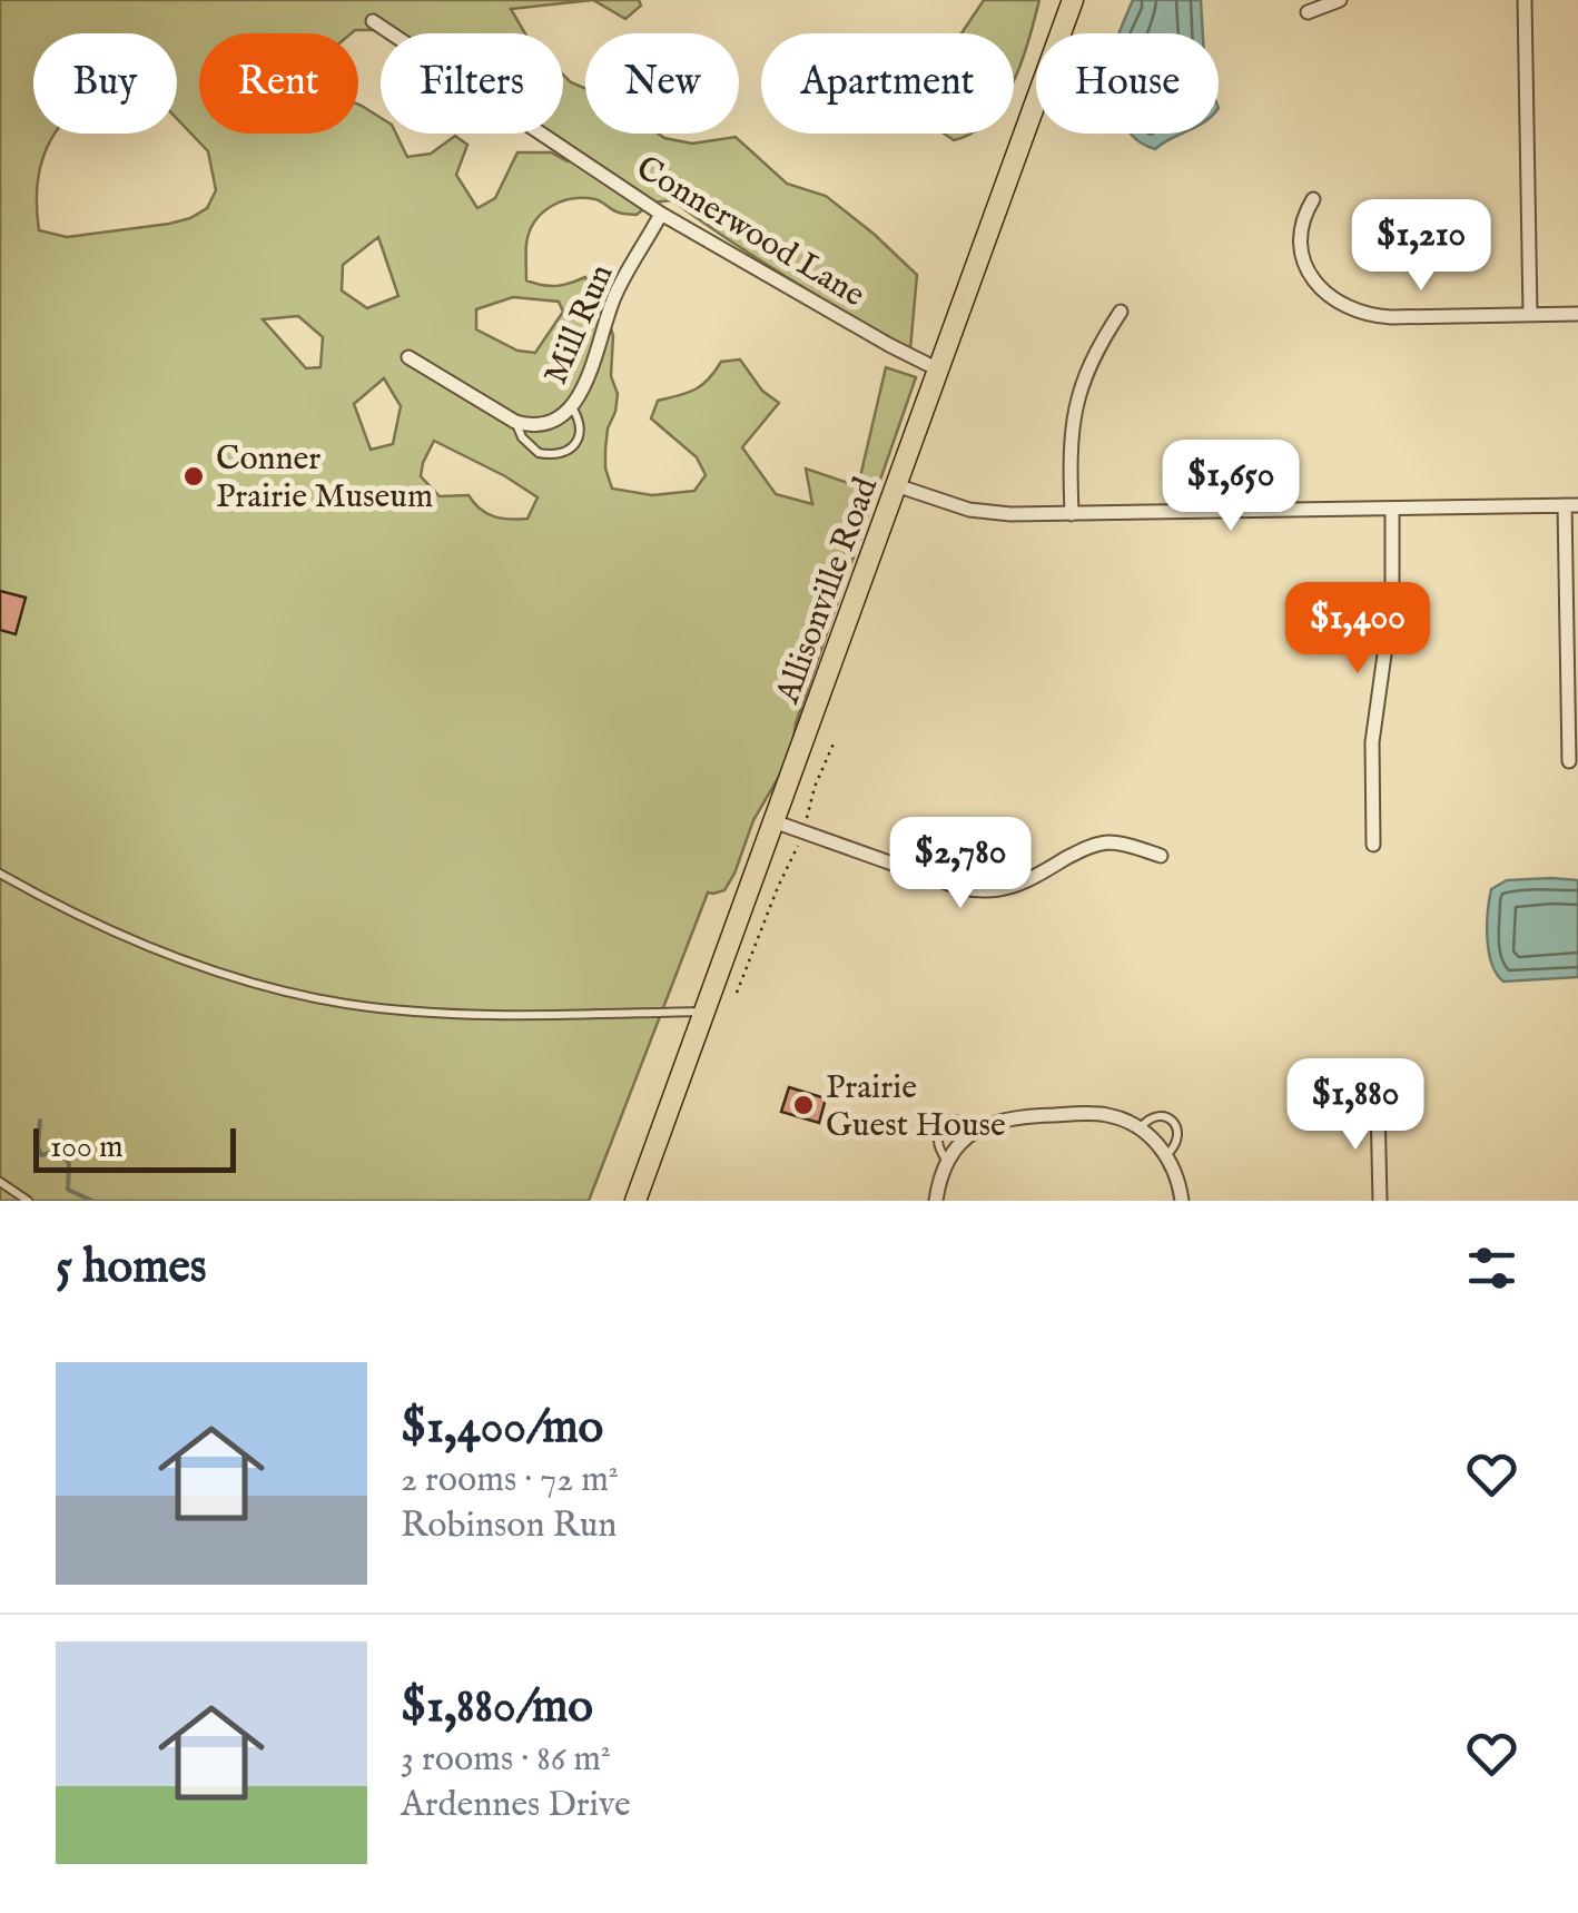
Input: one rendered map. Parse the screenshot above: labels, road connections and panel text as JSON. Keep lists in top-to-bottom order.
{
  "streets": {
    "main road": ["Allisonville Road"],
    "street": ["Connerwood Lane", "Mill Run"]
  },
  "crossings": [
    ["Connerwood Lane", "Mill Run"],
    ["Connerwood Lane", "Allisonville Road"]
  ],
  "places": ["Conner Prairie Museum", "Prairie Guest House"],
  "scale_bar": "100 m",
  "page": {
    "chip": [
      "Buy",
      "Rent",
      "Filters",
      "New",
      "Apartment",
      "House"
    ],
    "price": [
      "$1,210",
      "$1,650",
      "$1,400",
      "$2,780",
      "$1,880"
    ],
    "scale": "100 m",
    "heading": "5 homes",
    "list": [
      {
        "name": "$1,400/mo",
        "note": "2 rooms · 72 m² · Robinson Run"
      },
      {
        "name": "$1,880/mo",
        "note": "3 rooms · 86 m² · Ardennes Drive"
      }
    ]
  }
}
